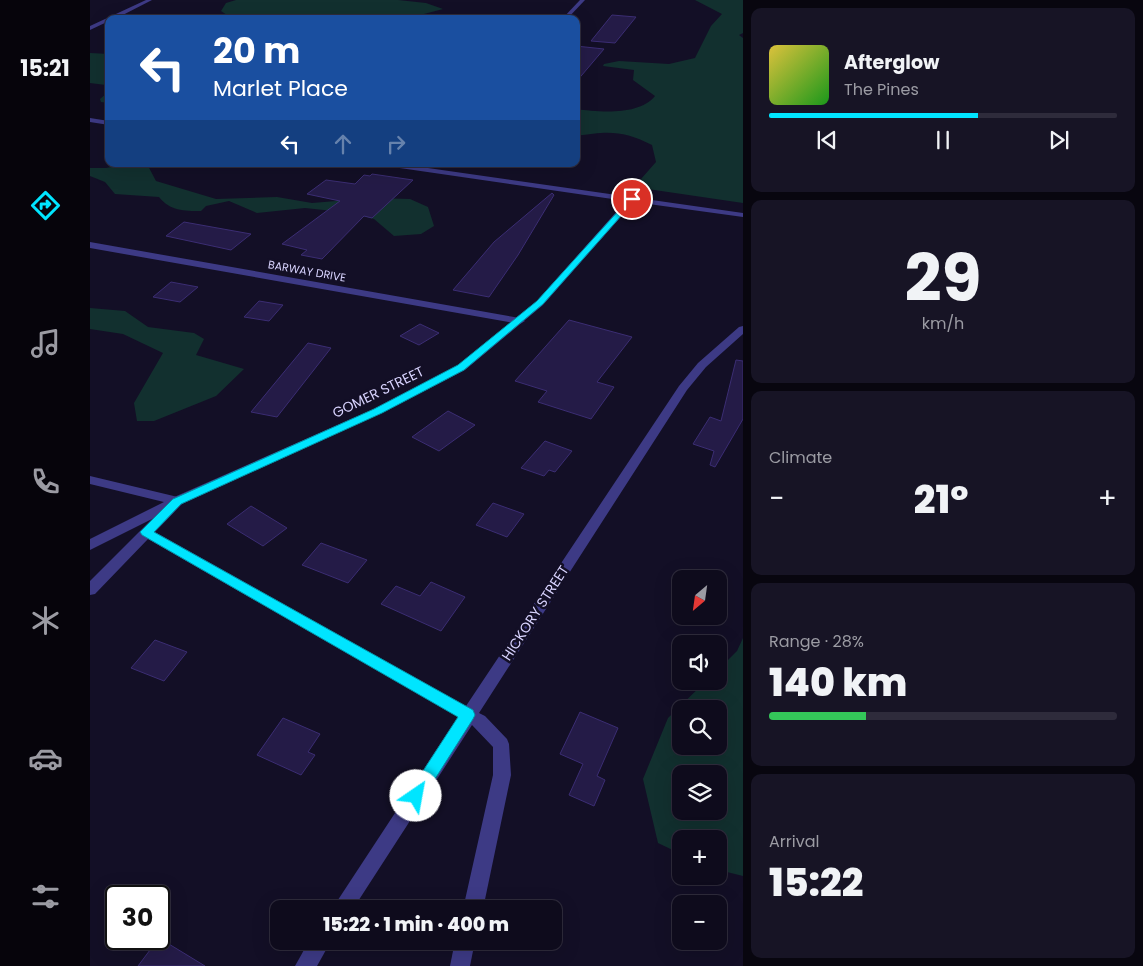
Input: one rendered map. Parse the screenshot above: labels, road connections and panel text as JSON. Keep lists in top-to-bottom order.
{
  "streets": {
    "street": ["BARWAY DRIVE", "GOMER STREET", "HICKORY STREET"]
  },
  "crossings": [
    ["BARWAY DRIVE", "GOMER STREET"]
  ],
  "north": "bottom left",
  "page": {
    "tabs": "15:21",
    "turn": ["20 m", "Marlet Place"],
    "song": ["Afterglow", "The Pines"],
    "tile": [
      ["29", "km/h"],
      "Climate",
      ["Range · 28%", "140 km"],
      ["Arrival", "15:22"]
    ],
    "heat": ["−", "21°", "+"],
    "map_buttons": ["+", "−"],
    "limit": "30",
    "trip": "15:22 · 1 min · 400 m"
  }
}
